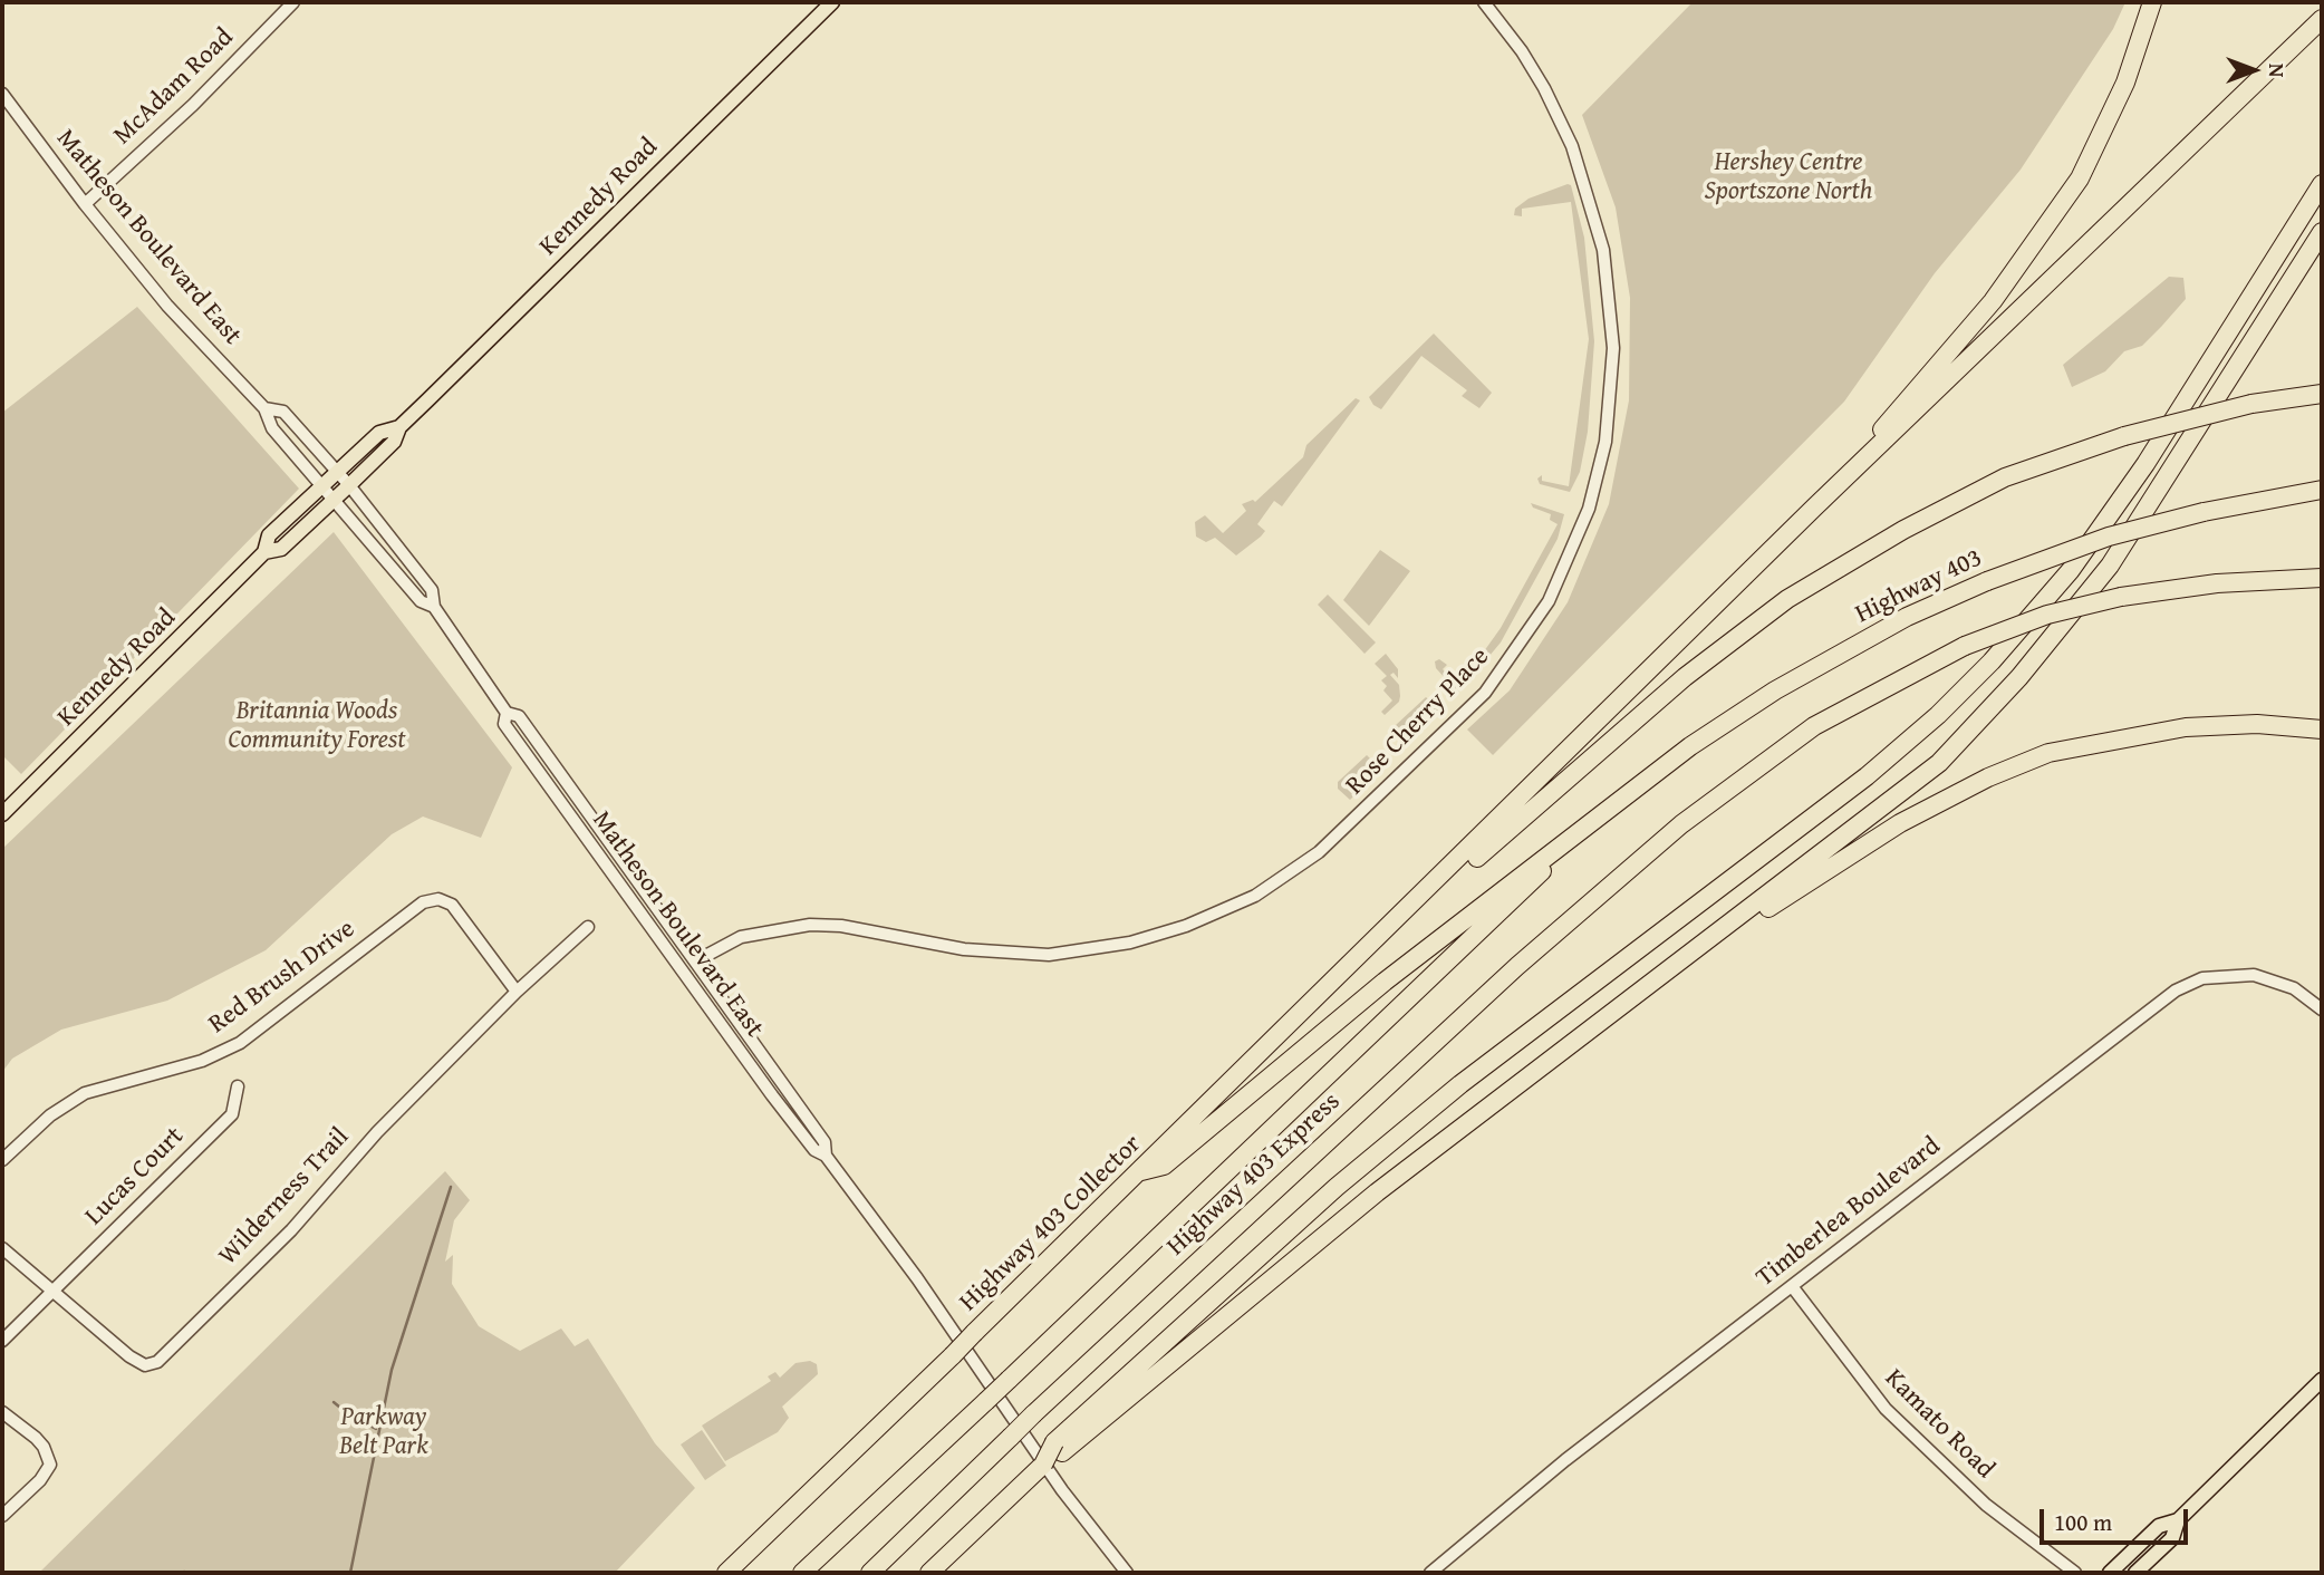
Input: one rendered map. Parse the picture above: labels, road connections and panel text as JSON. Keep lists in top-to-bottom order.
{
  "streets": {
    "highway": ["Highway 403", "Highway 403 Express", "Highway 403 Collector"],
    "main road": ["Kennedy Road"],
    "street": [
      "McAdam Road",
      "Matheson Boulevard East",
      "Rose Cherry Place",
      "Red Brush Drive",
      "Lucas Court",
      "Wilderness Trail",
      "Timberlea Boulevard",
      "Kamato Road"
    ]
  },
  "crossings": [
    ["McAdam Road", "Matheson Boulevard East"],
    ["Kennedy Road", "Matheson Boulevard East"],
    ["Matheson Boulevard East", "Rose Cherry Place"],
    ["Highway 403", "Highway 403 Express"],
    ["Red Brush Drive", "Wilderness Trail"],
    ["Lucas Court", "Wilderness Trail"],
    ["Timberlea Boulevard", "Kamato Road"]
  ],
  "parks": ["Hershey Centre Sportszone North", "Britannia Woods Community Forest", "Parkway Belt Park"],
  "scale_bar": "100 m",
  "north": "right"
}
